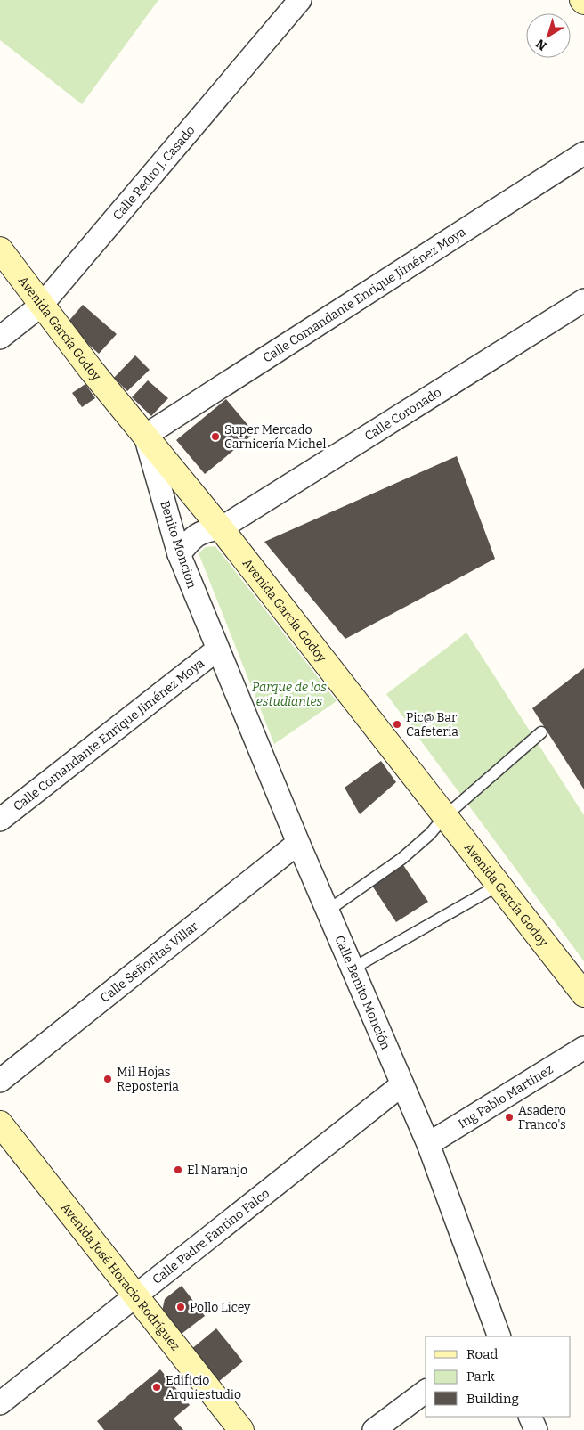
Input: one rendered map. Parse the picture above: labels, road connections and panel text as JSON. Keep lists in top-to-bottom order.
{
  "streets": {
    "main road": ["Avenida García Godoy", "Avenida José Horacio Rodríguez"],
    "street": [
      "Calle Pedro J. Casado",
      "Calle Comandante Enrique Jiménez Moya",
      "Calle Coronado",
      "Benito Moncion",
      "Calle Señoritas Villar",
      "Calle Benito Monción",
      "Ing Pablo Martinez",
      "Calle Padre Fantino Falco"
    ]
  },
  "crossings": [
    ["Calle Pedro J. Casado", "Avenida García Godoy"],
    ["Calle Comandante Enrique Jiménez Moya", "Avenida García Godoy"],
    ["Calle Comandante Enrique Jiménez Moya", "Benito Moncion"],
    ["Calle Comandante Enrique Jiménez Moya", "Calle Benito Monción"],
    ["Avenida García Godoy", "Calle Coronado"],
    ["Avenida García Godoy", "Benito Moncion"],
    ["Benito Moncion", "Calle Benito Monción"],
    ["Calle Señoritas Villar", "Calle Benito Monción"],
    ["Calle Benito Monción", "Ing Pablo Martinez"],
    ["Calle Benito Monción", "Calle Padre Fantino Falco"],
    ["Calle Padre Fantino Falco", "Avenida José Horacio Rodríguez"]
  ],
  "parks": ["Parque de los estudiantes"],
  "places": [
    "Super Mercado Carnicería Michel",
    "Pic@ Bar Cafeteria",
    "Mil Hojas Reposteria",
    "Asadero Franco's",
    "El Naranjo",
    "Pollo Licey",
    "Edificio Arquiestudio"
  ],
  "legend": ["Road", "Park", "Building"],
  "north": "bottom left"
}
